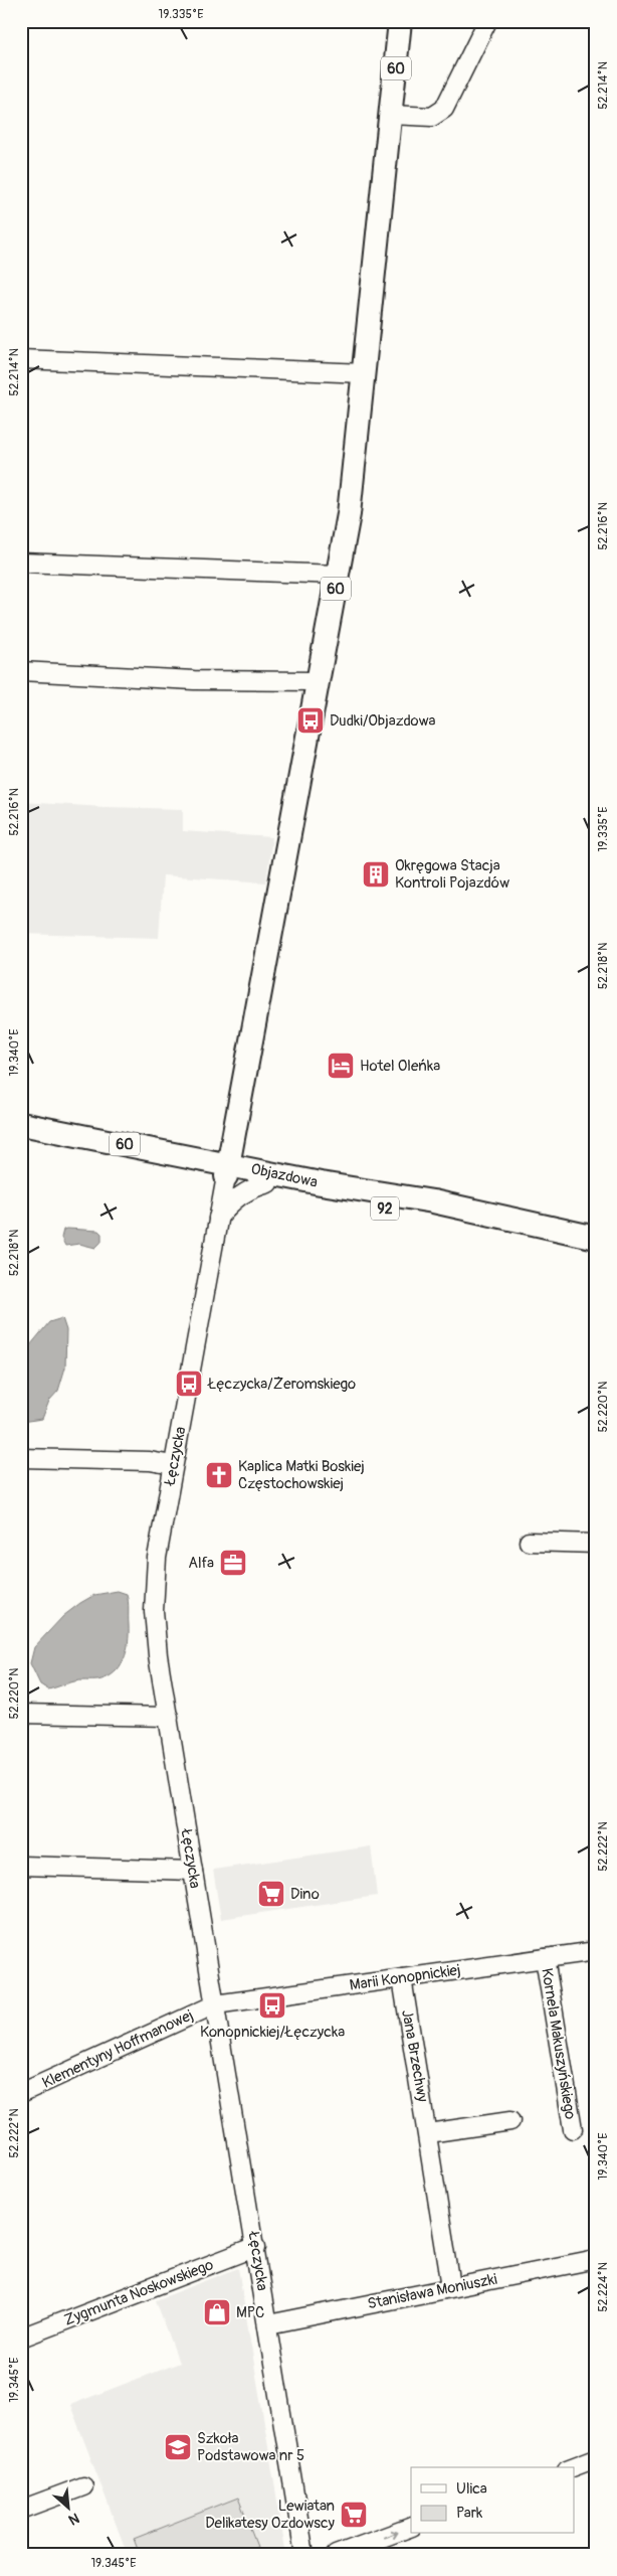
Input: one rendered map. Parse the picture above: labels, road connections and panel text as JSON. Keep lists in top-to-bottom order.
{
  "streets": {
    "main road": ["60", "Objazdowa", "92"],
    "street": [
      "Łęczycka",
      "Marii Konopnickiej",
      "Kornela Makuszyńskiego",
      "Klementyny Hoffmanowej",
      "Jana Brzechwy",
      "Stanisława Moniuszki",
      "Zygmunta Noskowskiego"
    ]
  },
  "crossings": [
    ["60", "Objazdowa"],
    ["60", "Łęczycka"],
    ["Objazdowa", "Łęczycka"],
    ["Łęczycka", "Marii Konopnickiej"],
    ["Łęczycka", "Klementyny Hoffmanowej"],
    ["Łęczycka", "Stanisława Moniuszki"],
    ["Łęczycka", "Zygmunta Noskowskiego"],
    ["Marii Konopnickiej", "Kornela Makuszyńskiego"],
    ["Marii Konopnickiej", "Klementyny Hoffmanowej"],
    ["Marii Konopnickiej", "Jana Brzechwy"],
    ["Jana Brzechwy", "Stanisława Moniuszki"]
  ],
  "places": {
    "bus stop": ["Dudki/Objazdowa", "Łęczycka/Żeromskiego", "Konopnickiej/Łęczycka"],
    "building": ["Okręgowa Stacja Kontroli Pojazdów"],
    "hotel": ["Hotel Oleńka"],
    "church": ["Kaplica Matki Boskiej Częstochowskiej"],
    "office": ["Alfa"],
    "supermarket": ["Dino", "Lewiatan Delikatesy Ozdowscy"],
    "shop": ["MPC"],
    "school or university": ["Szkoła Podstawowa nr 5"]
  },
  "legend": ["Ulica", "Park"],
  "north": "bottom right",
  "coordinates": [
    "19.335°E",
    "52.214°N",
    "52.216°N",
    "52.218°N",
    "19.340°E",
    "52.220°N",
    "52.222°N",
    "52.224°N",
    "19.345°E"
  ]
}
